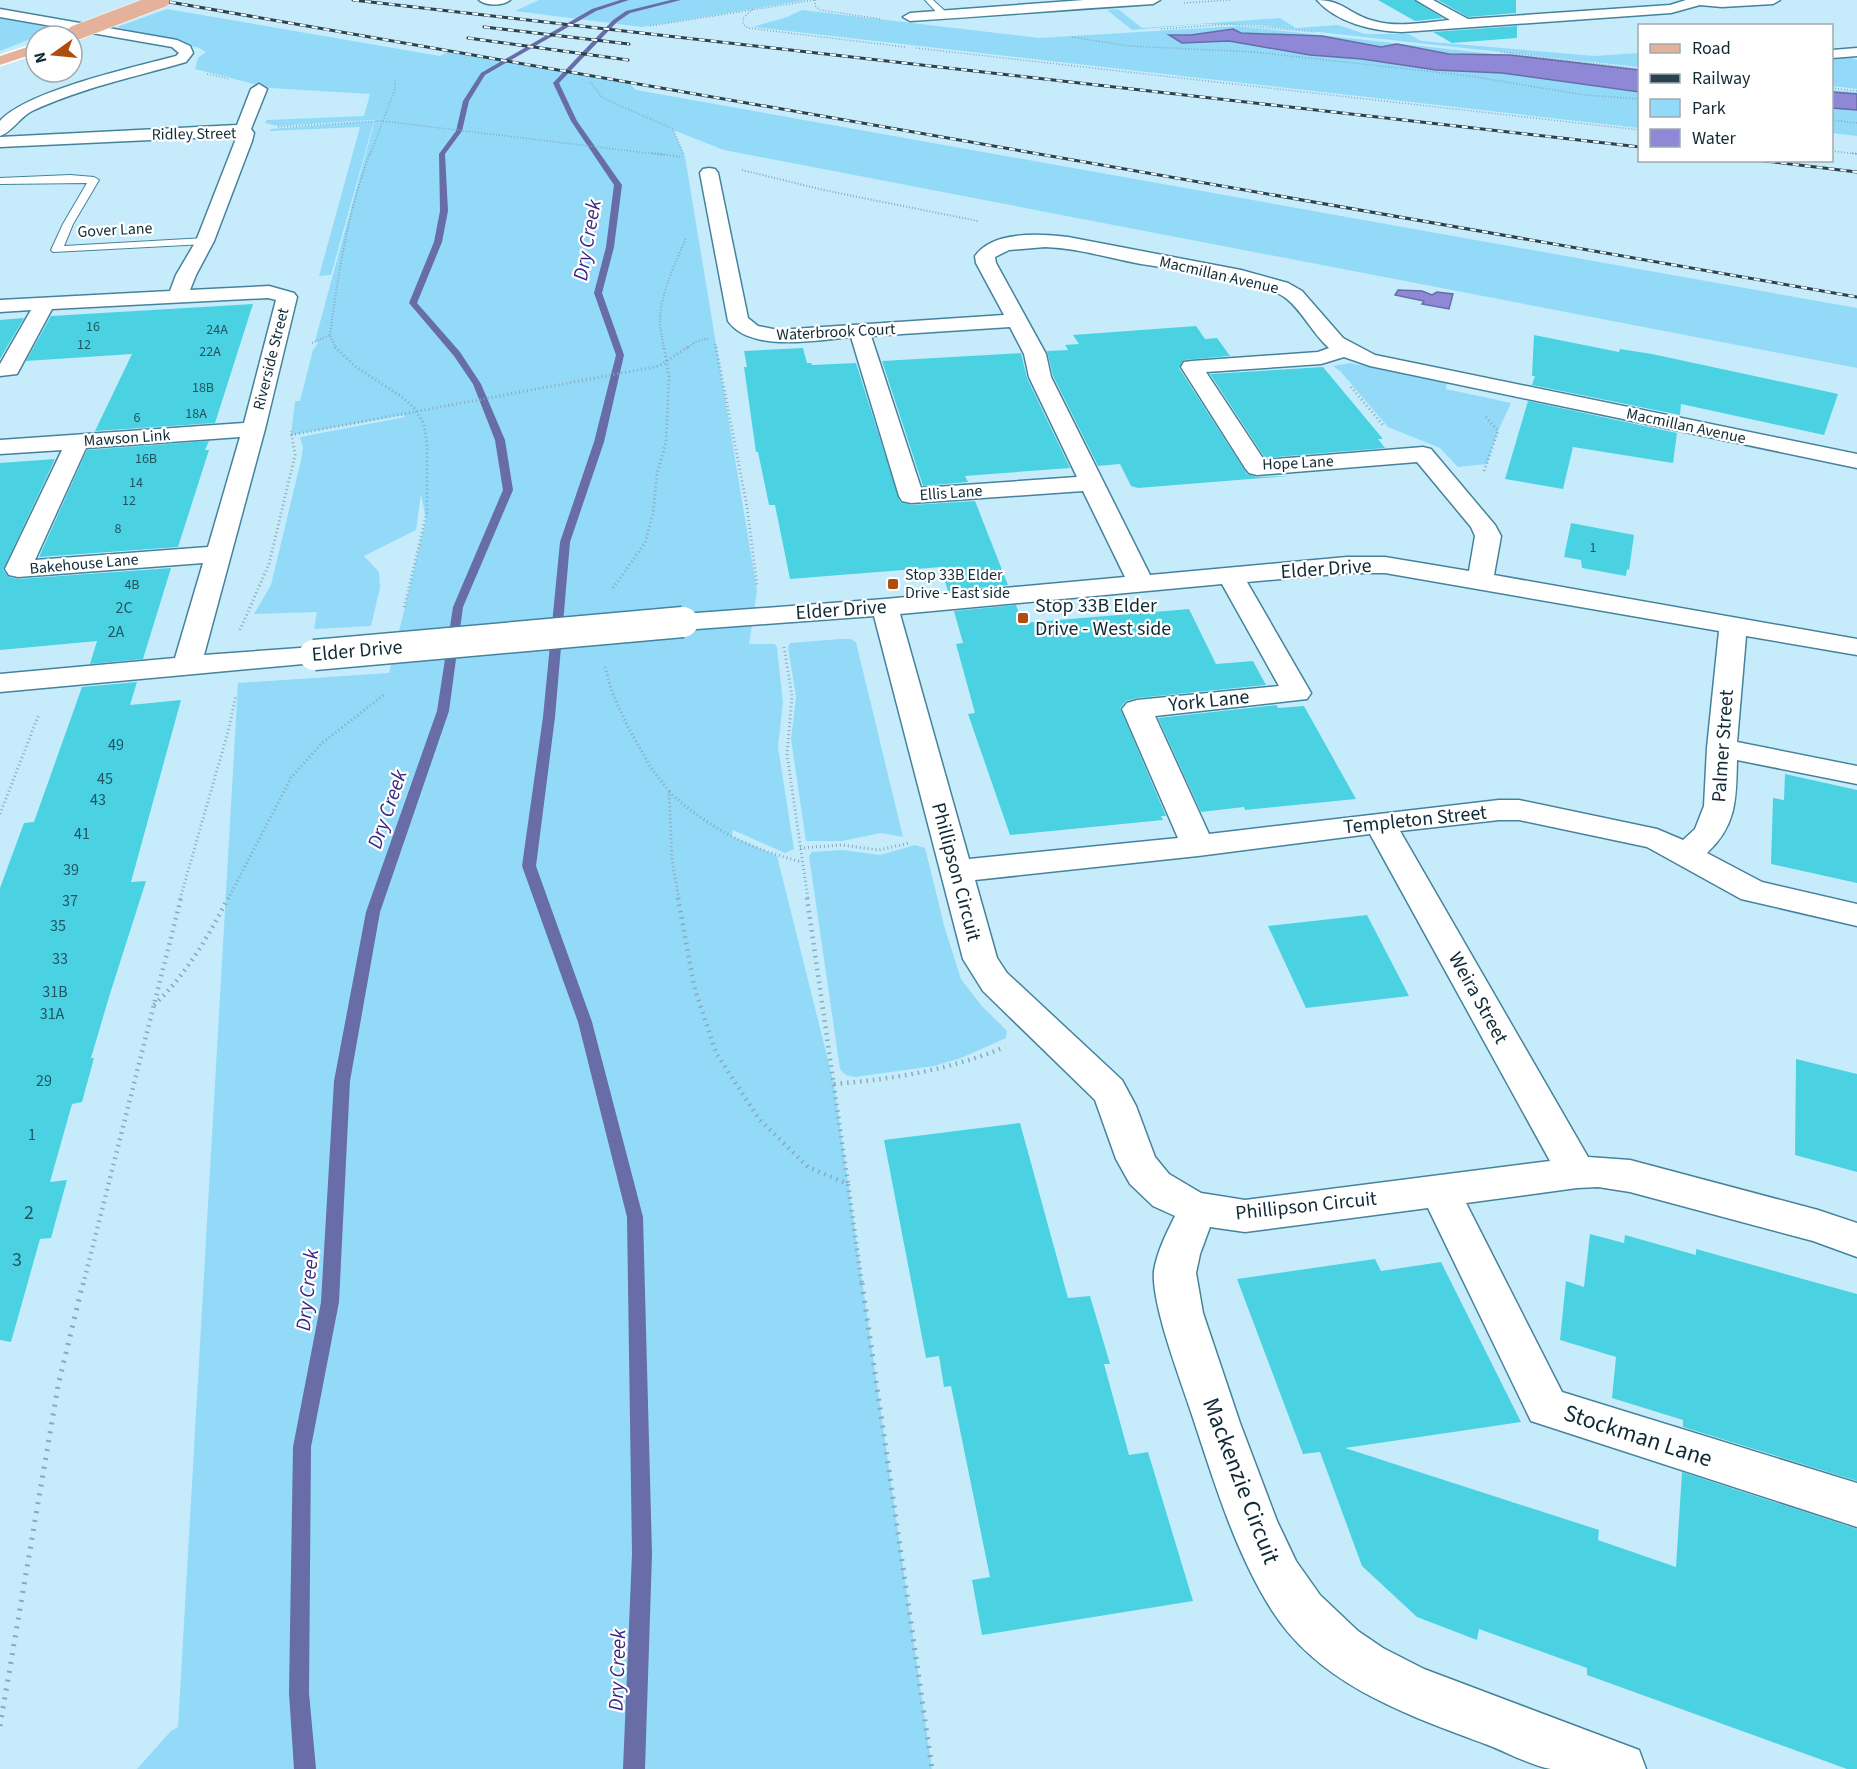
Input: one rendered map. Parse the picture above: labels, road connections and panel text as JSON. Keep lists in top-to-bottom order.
{
  "streets": {
    "street": [
      "Ridley Street",
      "Macmillan Avenue",
      "Waterbrook Court",
      "Riverside Street",
      "Mawson Link",
      "Hope Lane",
      "Ellis Lane",
      "Bakehouse Lane",
      "Elder Drive",
      "York Lane",
      "Palmer Street",
      "Templeton Street",
      "Phillipson Circuit",
      "Weira Street",
      "Stockman Lane",
      "Mackenzie Circuit"
    ],
    "lane": ["Gover Lane"]
  },
  "crossings": [
    ["Ridley Street", "Gover Lane"],
    ["Ridley Street", "Riverside Street"],
    ["Macmillan Avenue", "Waterbrook Court"],
    ["Macmillan Avenue", "Hope Lane"],
    ["Macmillan Avenue", "Ellis Lane"],
    ["Macmillan Avenue", "Elder Drive"],
    ["Waterbrook Court", "Ellis Lane"],
    ["Riverside Street", "Mawson Link"],
    ["Riverside Street", "Bakehouse Lane"],
    ["Riverside Street", "Elder Drive"],
    ["Mawson Link", "Bakehouse Lane"],
    ["Hope Lane", "Elder Drive"],
    ["Elder Drive", "York Lane"],
    ["Elder Drive", "Palmer Street"],
    ["Elder Drive", "Phillipson Circuit"],
    ["York Lane", "Templeton Street"],
    ["Palmer Street", "Templeton Street"],
    ["Templeton Street", "Phillipson Circuit"],
    ["Templeton Street", "Weira Street"],
    ["Phillipson Circuit", "Weira Street"],
    ["Phillipson Circuit", "Stockman Lane"],
    ["Phillipson Circuit", "Mackenzie Circuit"]
  ],
  "water": ["Dry Creek"],
  "places": {
    "transit": ["Stop 33B Elder Drive - East side", "Stop 33B Elder Drive - West side"]
  },
  "house_numbers": [
    "16",
    "24A",
    "12",
    "22A",
    "18B",
    "18A",
    "6",
    "16B",
    "14",
    "12",
    "8",
    "1",
    "4B",
    "2C",
    "2A",
    "49",
    "45",
    "43",
    "41",
    "39",
    "37",
    "35",
    "33",
    "31B",
    "31A",
    "29",
    "1",
    "2",
    "3"
  ],
  "legend": [
    "Road",
    "Railway",
    "Park",
    "Water"
  ],
  "north": "left"
}
